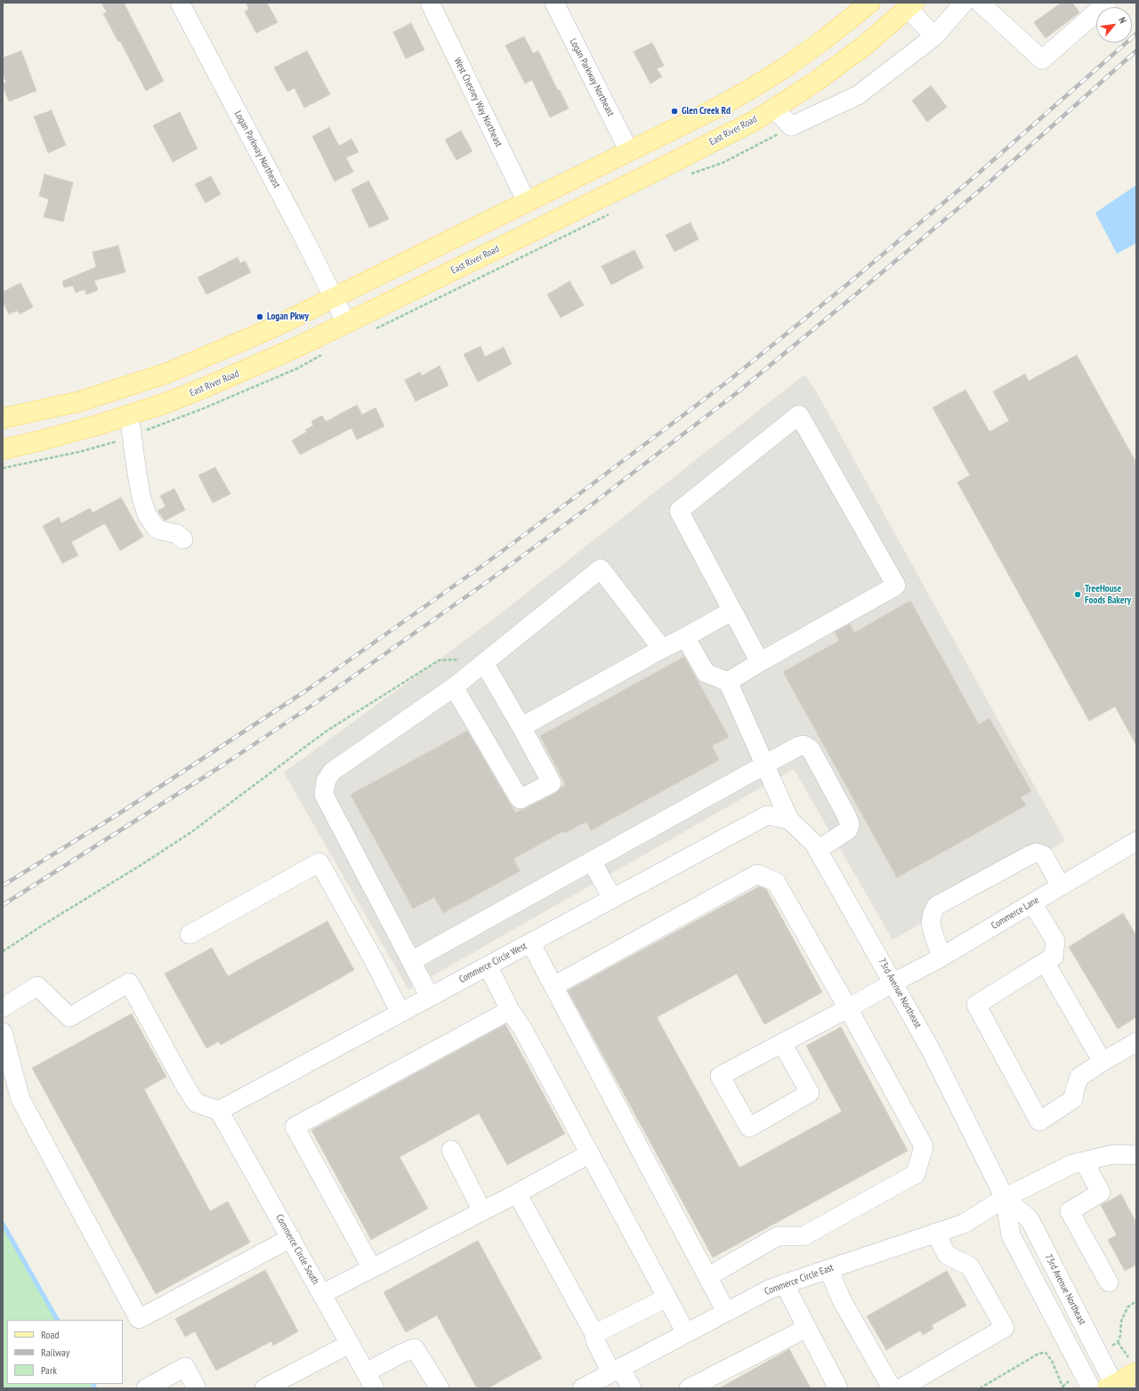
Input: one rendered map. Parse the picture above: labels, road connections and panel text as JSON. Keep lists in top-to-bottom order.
{
  "streets": {
    "main road": ["East River Road"],
    "street": [
      "Logan Parkway Northeast",
      "West Chesney Way Northeast",
      "Commerce Lane",
      "Commerce Circle West",
      "73rd Avenue Northeast",
      "Commerce Circle South",
      "Commerce Circle East"
    ]
  },
  "crossings": [
    ["Logan Parkway Northeast", "East River Road"],
    ["Commerce Lane", "73rd Avenue Northeast"],
    ["Commerce Circle West", "73rd Avenue Northeast"],
    ["Commerce Circle West", "Commerce Circle South"],
    ["73rd Avenue Northeast", "Commerce Circle East"]
  ],
  "places": ["Glen Creek Rd", "Logan Pkwy", "TreeHouse Foods Bakery"],
  "legend": ["Road", "Railway", "Park"],
  "north": "top right"
}
